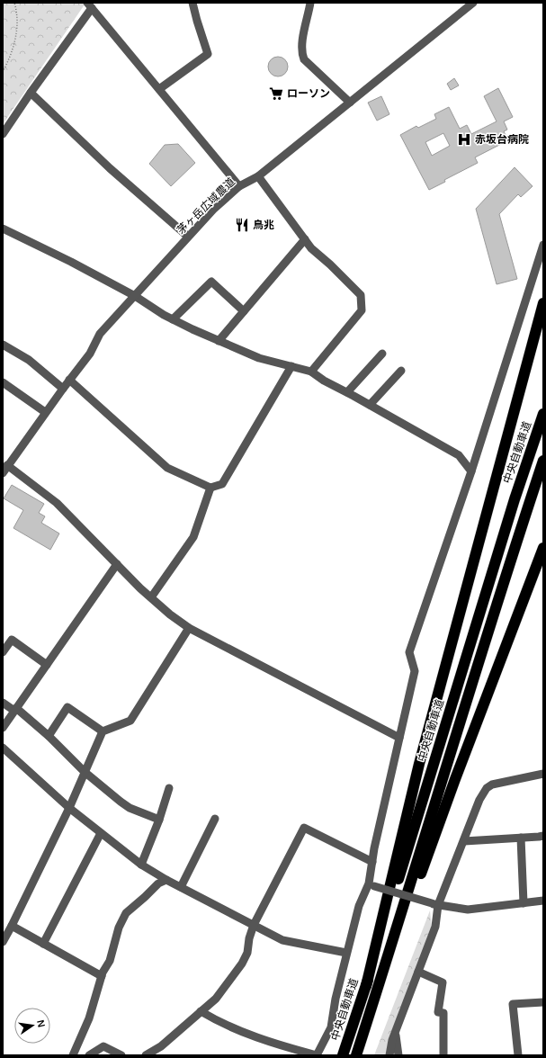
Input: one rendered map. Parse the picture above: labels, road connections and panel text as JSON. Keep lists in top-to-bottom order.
{
  "streets": {
    "highway": ["中央自動車道"],
    "street": ["茅ヶ岳広域農道"]
  },
  "places": {
    "supermarket": ["ローソン"],
    "hospital": ["赤坂台病院"],
    "restaurant": ["鳥兆"]
  },
  "north": "right"
}
